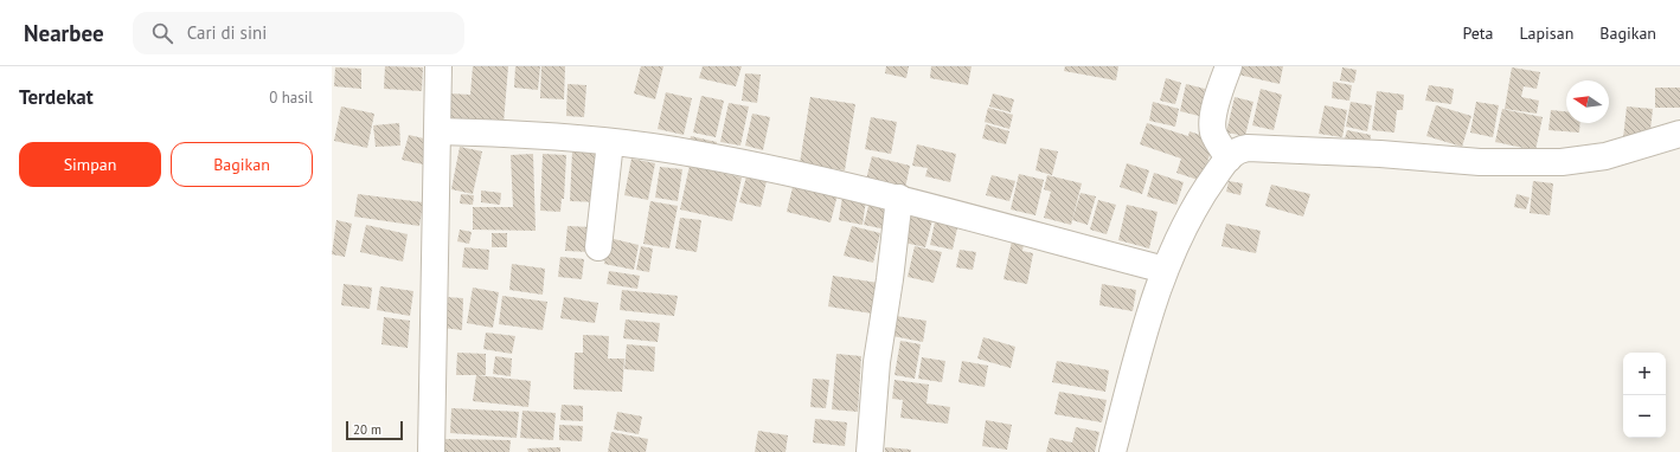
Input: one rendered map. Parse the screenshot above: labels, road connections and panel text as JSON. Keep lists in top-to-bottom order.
{
  "scale_bar": "20 m",
  "north": "left",
  "page": {
    "header": "Nearbee",
    "search": "Cari di sini",
    "nav": ["Peta", "Lapisan", "Bagikan"],
    "heading": ["Terdekat", "0 hasil"],
    "buttons": ["Simpan", "Bagikan"],
    "map_buttons": ["+", "−"],
    "scale": "20 m"
  }
}
